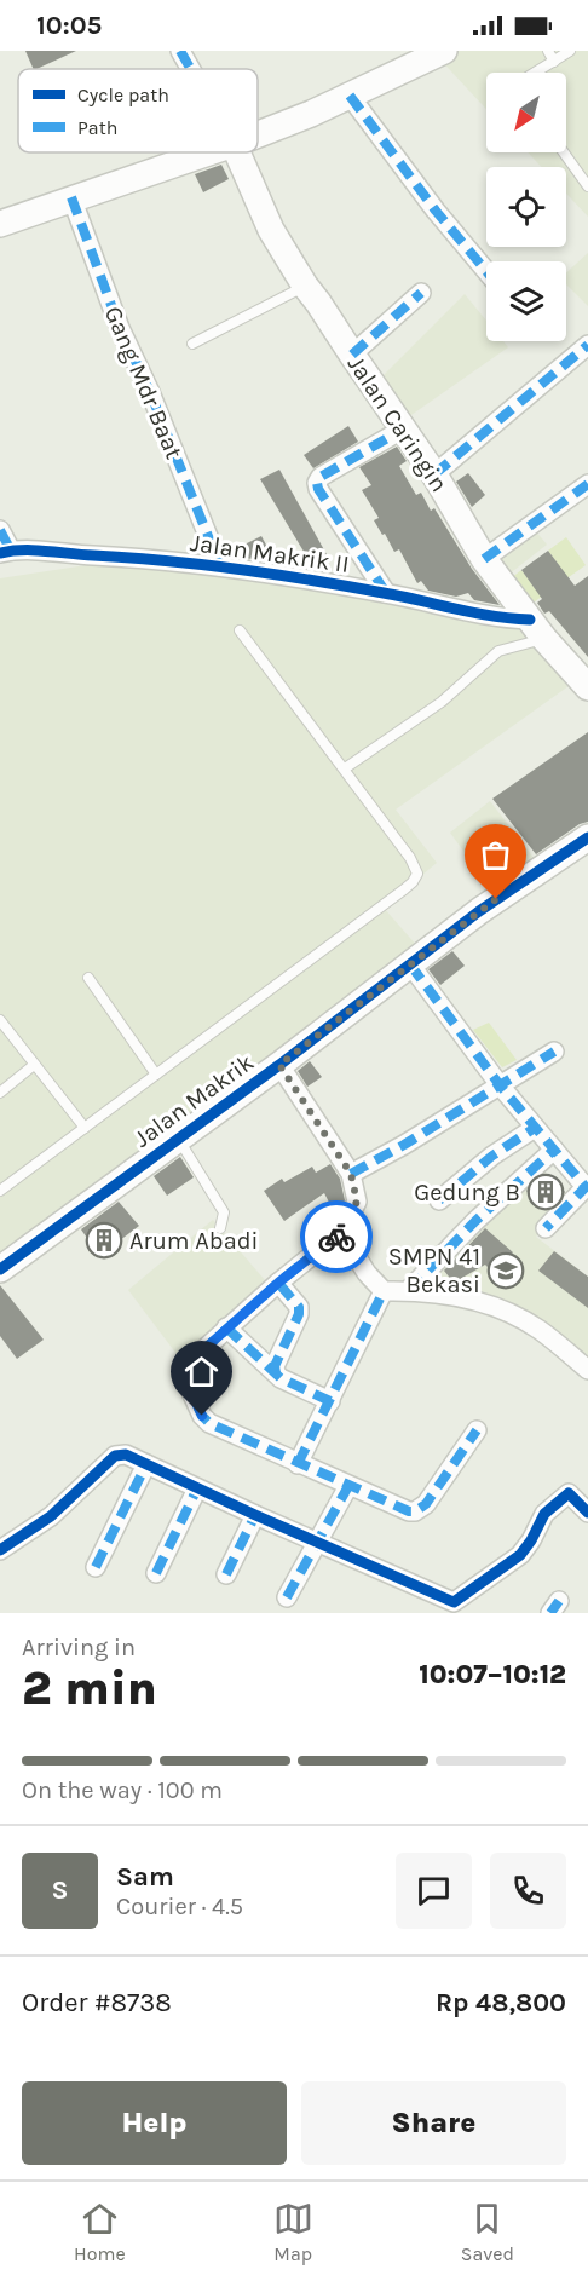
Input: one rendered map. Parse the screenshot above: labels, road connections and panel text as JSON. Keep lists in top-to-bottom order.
{
  "streets": {
    "main road": ["Jalan Caringin", "Jalan Makrik"],
    "street": ["Gang Mdr Baat", "Jalan Makrik II"]
  },
  "crossings": [
    ["Gang Mdr Baat", "Jalan Makrik II"],
    ["Jalan Caringin", "Jalan Makrik II"]
  ],
  "places": {
    "building": ["Gedung B", "Arum Abadi"],
    "school or university": ["SMPN 41 Bekasi"]
  },
  "legend": ["Cycle path", "Path"],
  "north": "bottom left",
  "page": {
    "status": "10:05",
    "heading": ["2 min", "Arriving in", "10:07–10:12"],
    "panel": [
      "Sam",
      "Courier · 4.5",
      "Order #8738",
      "Rp 48,800"
    ],
    "bar": "On the way · 100 m",
    "round": "S",
    "buttons": ["Help", "Share"],
    "tabs": ["Home", "Map", "Saved"]
  }
}
